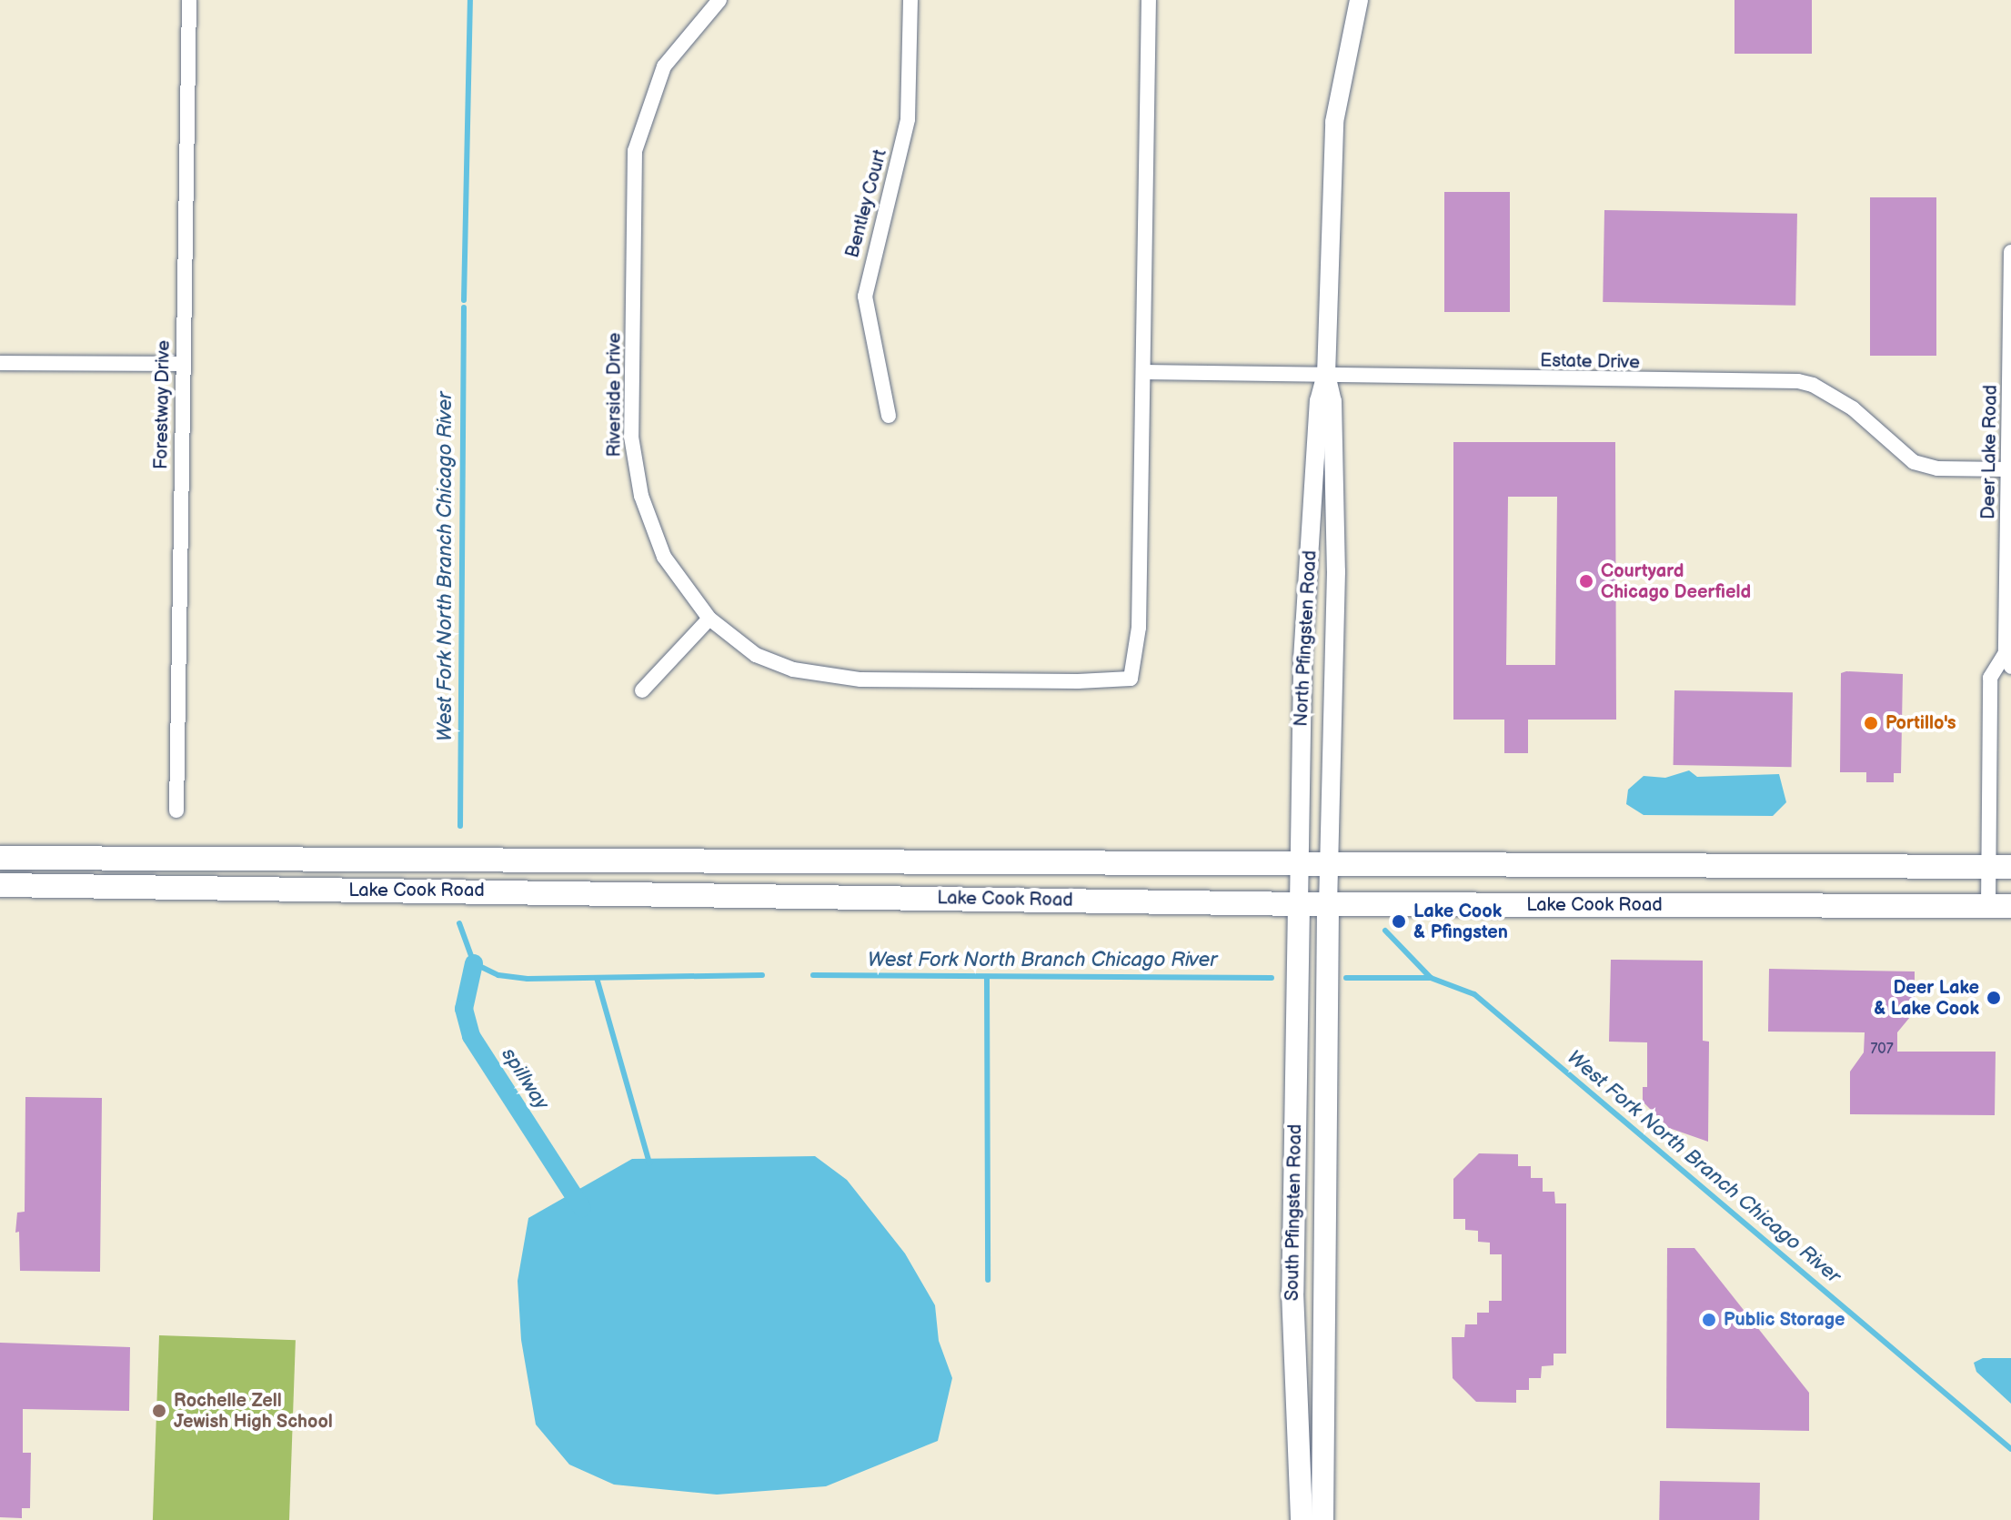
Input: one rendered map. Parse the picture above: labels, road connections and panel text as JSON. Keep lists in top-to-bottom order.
{
  "streets": {
    "main road": ["Lake Cook Road", "South Pfingsten Road"],
    "street": [
      "Bentley Court",
      "Estate Drive",
      "Riverside Drive",
      "Forestway Drive",
      "Deer Lake Road",
      "North Pfingsten Road"
    ]
  },
  "crossings": [
    ["Estate Drive", "Riverside Drive"],
    ["Estate Drive", "Deer Lake Road"],
    ["Estate Drive", "North Pfingsten Road"],
    ["Deer Lake Road", "Lake Cook Road"],
    ["North Pfingsten Road", "Lake Cook Road"],
    ["North Pfingsten Road", "South Pfingsten Road"],
    ["Lake Cook Road", "South Pfingsten Road"]
  ],
  "water": ["West Fork North Branch Chicago River", "spillway"],
  "places": [
    "Courtyard Chicago Deerfield",
    "Portillo's",
    "Lake Cook & Pfingsten",
    "Deer Lake & Lake Cook",
    "Public Storage",
    "Rochelle Zell Jewish High School"
  ],
  "house_numbers": ["707"]
}
